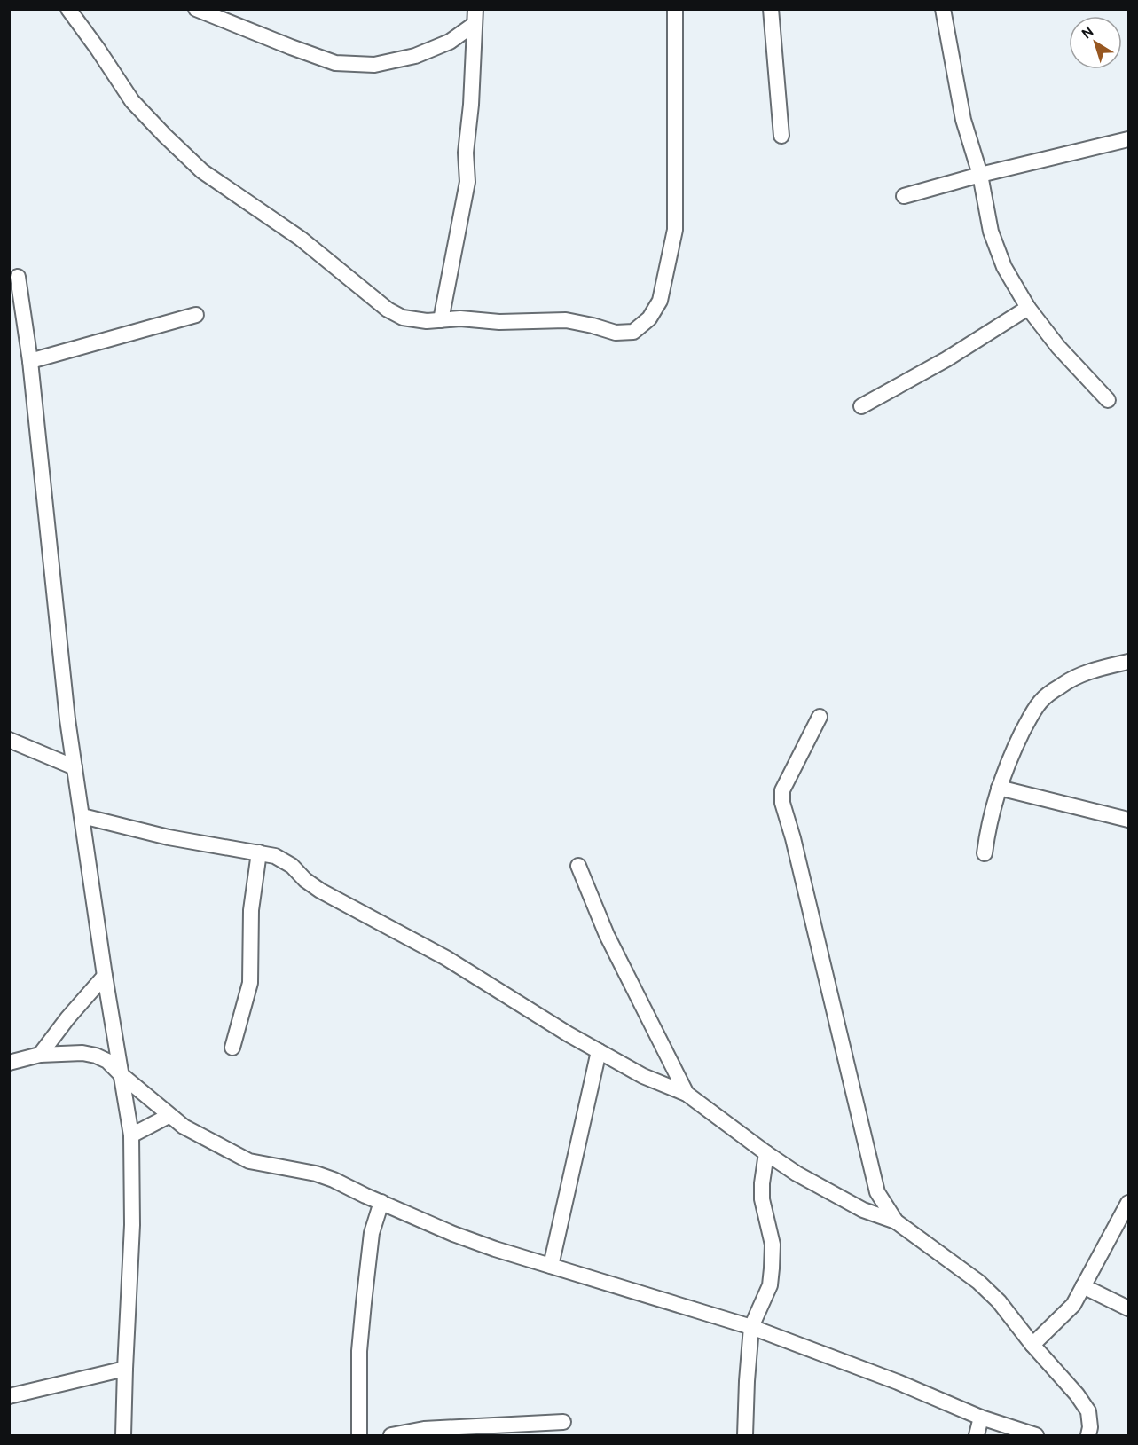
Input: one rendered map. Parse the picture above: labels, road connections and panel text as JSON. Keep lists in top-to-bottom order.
{
  "north": "top left"
}
